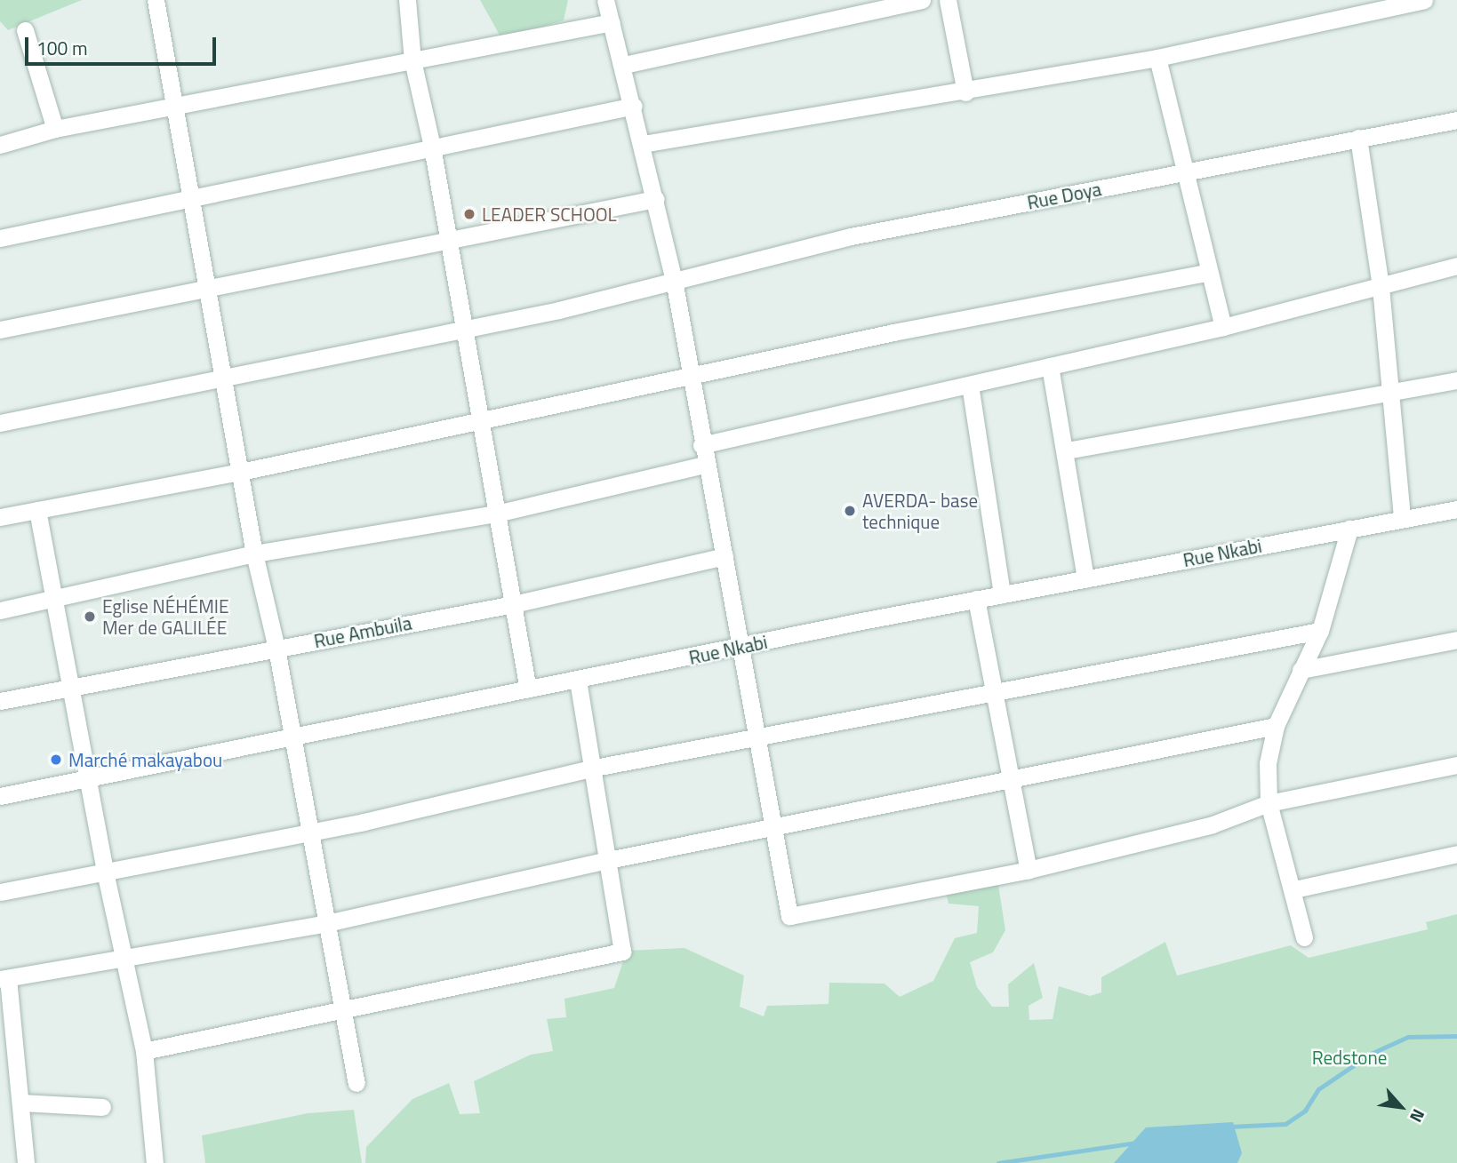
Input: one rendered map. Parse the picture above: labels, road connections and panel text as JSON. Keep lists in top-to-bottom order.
{
  "streets": {
    "street": ["Rue Doya", "Rue Nkabi", "Rue Ambuila"]
  },
  "parks": ["Redstone"],
  "places": [
    "LEADER SCHOOL",
    "AVERDA- base technique",
    "Eglise NÉHÉMIE Mer de GALILÉE",
    "Marché makayabou"
  ],
  "scale_bar": "100 m",
  "north": "bottom right"
}
